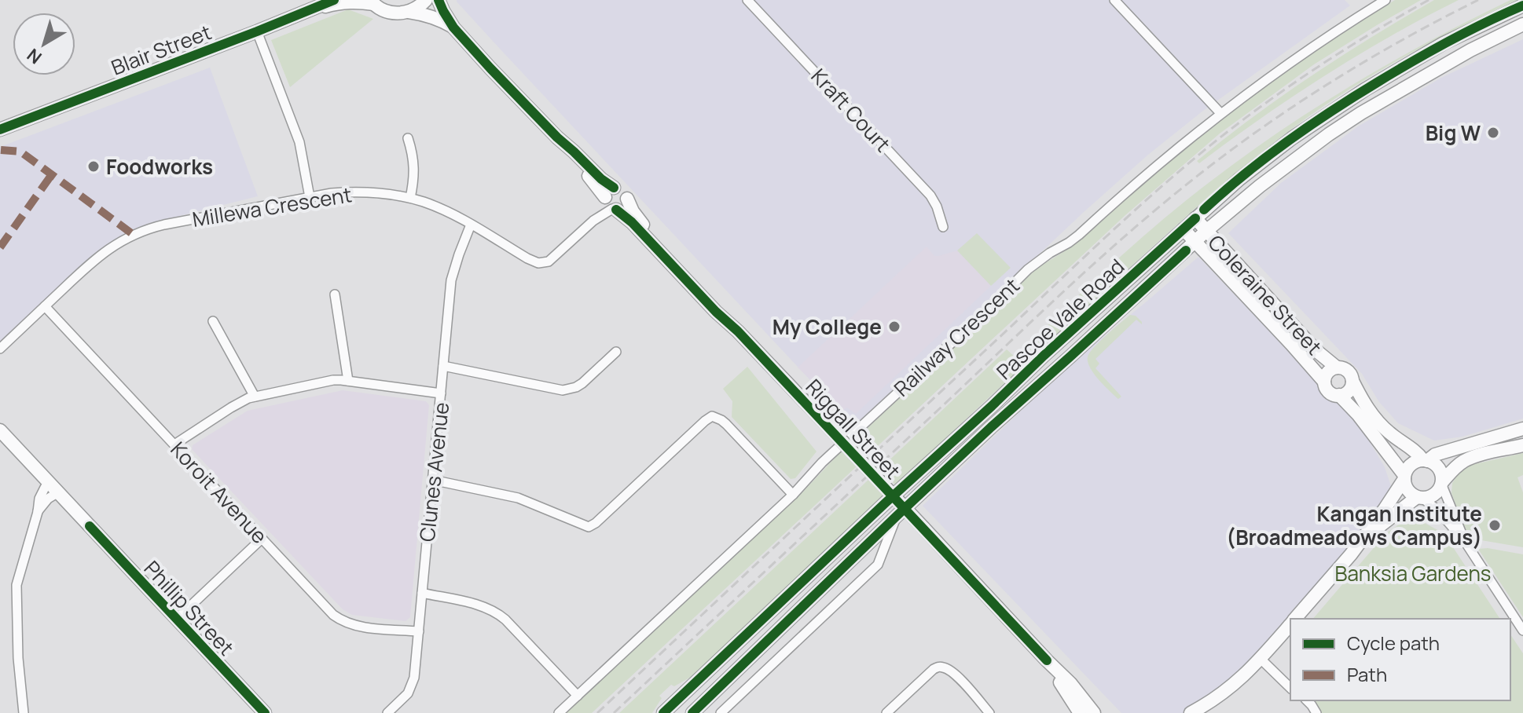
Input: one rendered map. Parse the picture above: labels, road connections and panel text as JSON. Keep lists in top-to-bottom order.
{
  "streets": {
    "street": [
      "Blair Street",
      "Kraft Court",
      "Millewa Crescent",
      "Coleraine Street",
      "Pascoe Vale Road",
      "Railway Crescent",
      "Riggall Street",
      "Clunes Avenue",
      "Koroit Avenue",
      "Phillip Street"
    ]
  },
  "crossings": [
    ["Blair Street", "Riggall Street"],
    ["Millewa Crescent", "Riggall Street"],
    ["Millewa Crescent", "Clunes Avenue"],
    ["Millewa Crescent", "Koroit Avenue"],
    ["Coleraine Street", "Pascoe Vale Road"],
    ["Clunes Avenue", "Koroit Avenue"]
  ],
  "parks": ["Banksia Gardens"],
  "places": [
    "Big W",
    "Foodworks",
    "My College",
    "Kangan Institute (Broadmeadows Campus)"
  ],
  "legend": ["Cycle path", "Path"],
  "north": "bottom left"
}
